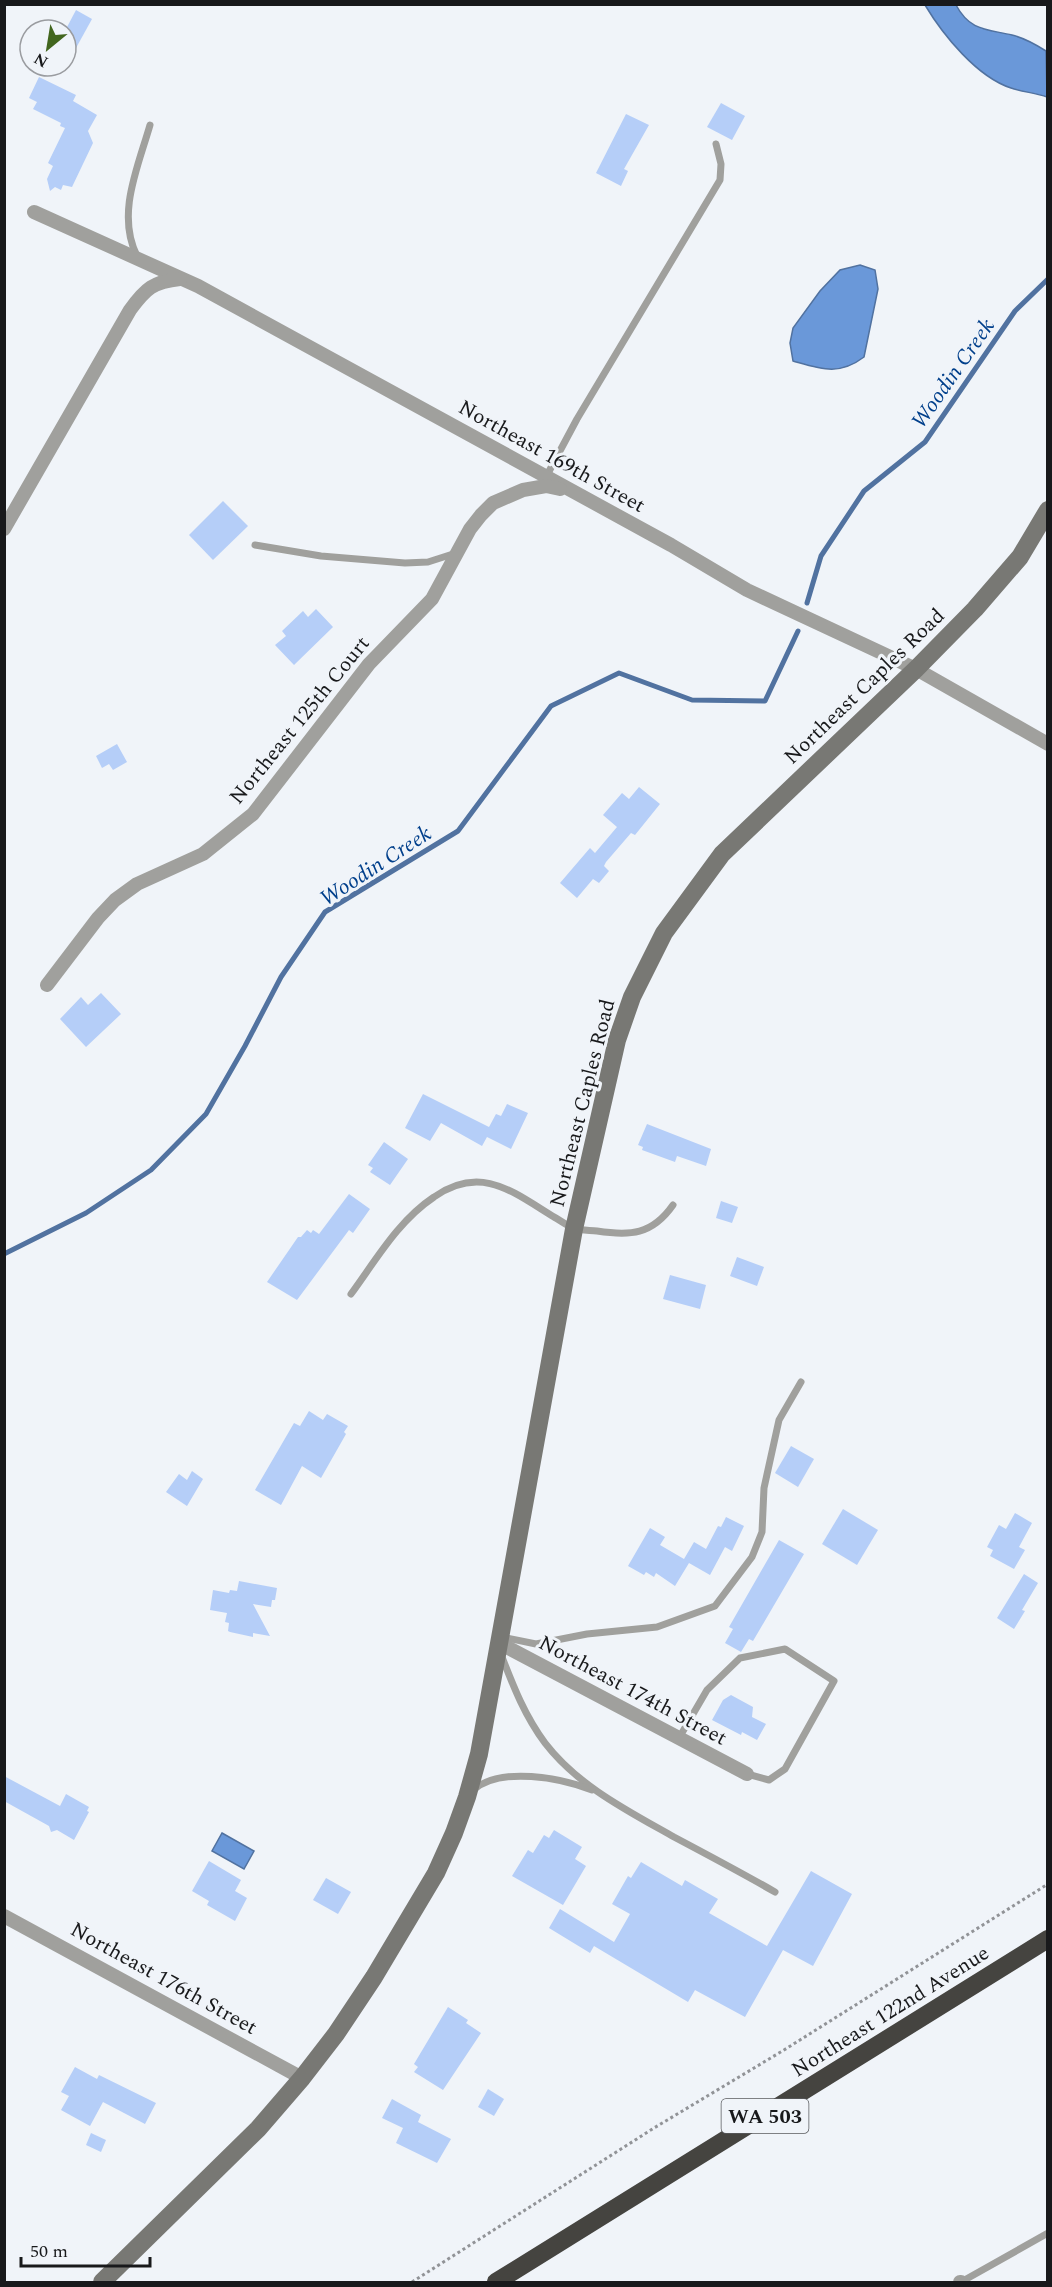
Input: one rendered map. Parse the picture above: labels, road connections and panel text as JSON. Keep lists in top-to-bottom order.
{
  "streets": {
    "highway": ["Northeast 122nd Avenue", "WA 503"],
    "main road": ["Northeast Caples Road"],
    "street": [
      "Northeast 169th Street",
      "Northeast 125th Court",
      "Northeast 174th Street",
      "Northeast 176th Street"
    ]
  },
  "crossings": [
    ["Northeast 169th Street", "Northeast Caples Road"],
    ["Northeast 169th Street", "Northeast 125th Court"],
    ["Northeast Caples Road", "Northeast 174th Street"]
  ],
  "water": ["Woodin Creek"],
  "scale_bar": "50 m",
  "north": "bottom left"
}
